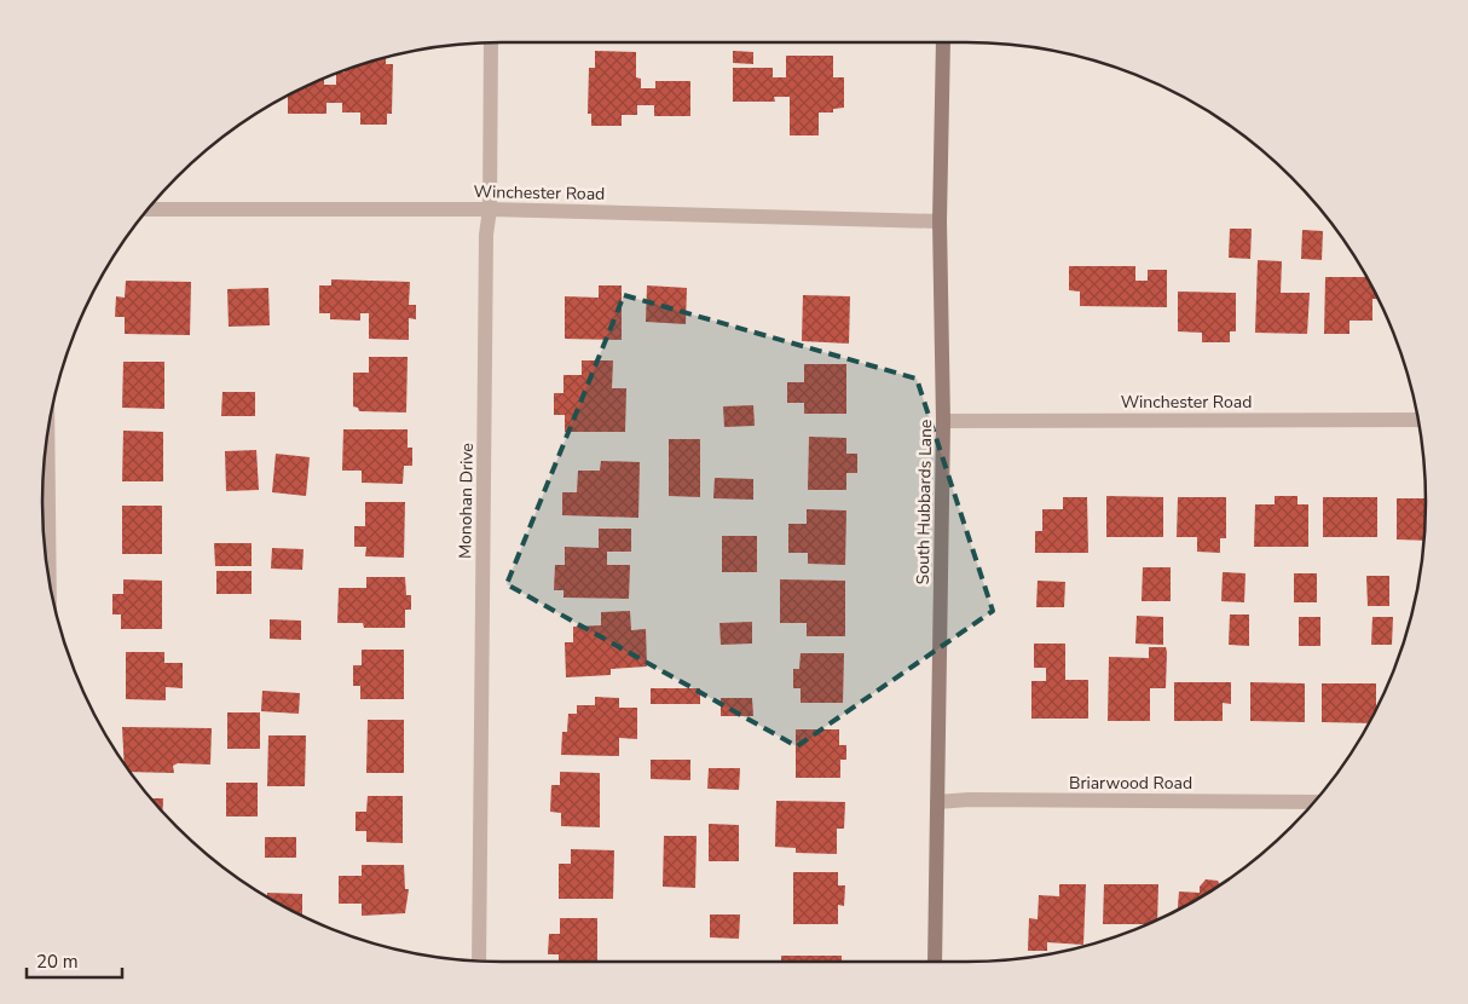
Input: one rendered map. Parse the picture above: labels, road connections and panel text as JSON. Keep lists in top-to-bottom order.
{
  "streets": {
    "street": [
      "Winchester Road",
      "Monohan Drive",
      "South Hubbards Lane",
      "Briarwood Road"
    ]
  },
  "crossings": [
    ["Winchester Road", "Monohan Drive"],
    ["Winchester Road", "South Hubbards Lane"],
    ["South Hubbards Lane", "Briarwood Road"]
  ],
  "scale_bar": "20 m"
}
